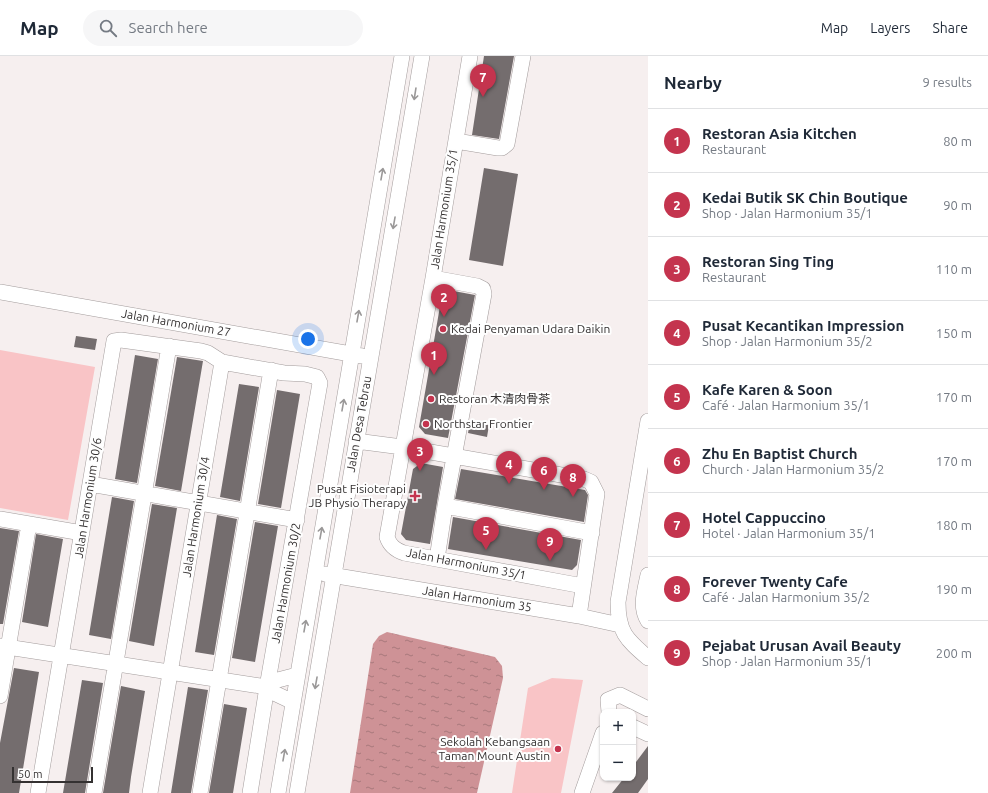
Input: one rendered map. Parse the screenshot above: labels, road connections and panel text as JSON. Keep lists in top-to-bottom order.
{
  "streets": {
    "street": [
      "Jalan Harmonium 35/1",
      "Jalan Harmonium 27",
      "Jalan Desa Tebrau",
      "Jalan Harmonium 30/6",
      "Jalan Harmonium 30/4",
      "Jalan Harmonium 30/2",
      "Jalan Harmonium 35"
    ]
  },
  "crossings": [
    ["Jalan Harmonium 27", "Jalan Desa Tebrau"],
    ["Jalan Desa Tebrau", "Jalan Harmonium 35"],
    ["Jalan Harmonium 30/6", "Jalan Harmonium 30/2"],
    ["Jalan Harmonium 30/4", "Jalan Harmonium 30/2"]
  ],
  "places": {
    "other": [
      "Kedai Penyaman Udara Daikin",
      "Restoran 木清肉骨茶",
      "Northstar Frontier",
      "Sekolah Kebangsaan Taman Mount Austin"
    ],
    "health": ["Pusat Fisioterapi JB Physio Therapy"]
  },
  "scale_bar": "50 m",
  "page": {
    "header": "Map",
    "search": "Search here",
    "nav": ["Map", "Layers", "Share"],
    "heading": ["Nearby", "9 results"],
    "pins": [
      "7",
      "2",
      "1",
      "3",
      "4",
      "6",
      "8",
      "5",
      "9"
    ],
    "list": [
      {
        "mark": "1",
        "name": "Restoran Asia Kitchen",
        "note": "Restaurant",
        "value": "80 m"
      },
      {
        "mark": "2",
        "name": "Kedai Butik SK Chin Boutique",
        "note": "Shop · Jalan Harmonium 35/1",
        "value": "90 m"
      },
      {
        "mark": "3",
        "name": "Restoran Sing Ting",
        "note": "Restaurant",
        "value": "110 m"
      },
      {
        "mark": "4",
        "name": "Pusat Kecantikan Impression",
        "note": "Shop · Jalan Harmonium 35/2",
        "value": "150 m"
      },
      {
        "mark": "5",
        "name": "Kafe Karen & Soon",
        "note": "Café · Jalan Harmonium 35/1",
        "value": "170 m"
      },
      {
        "mark": "6",
        "name": "Zhu En Baptist Church",
        "note": "Church · Jalan Harmonium 35/2",
        "value": "170 m"
      },
      {
        "mark": "7",
        "name": "Hotel Cappuccino",
        "note": "Hotel · Jalan Harmonium 35/1",
        "value": "180 m"
      },
      {
        "mark": "8",
        "name": "Forever Twenty Cafe",
        "note": "Café · Jalan Harmonium 35/2",
        "value": "190 m"
      },
      {
        "mark": "9",
        "name": "Pejabat Urusan Avail Beauty",
        "note": "Shop · Jalan Harmonium 35/1",
        "value": "200 m"
      }
    ],
    "map_buttons": ["+", "−"],
    "scale": "50 m"
  }
}
